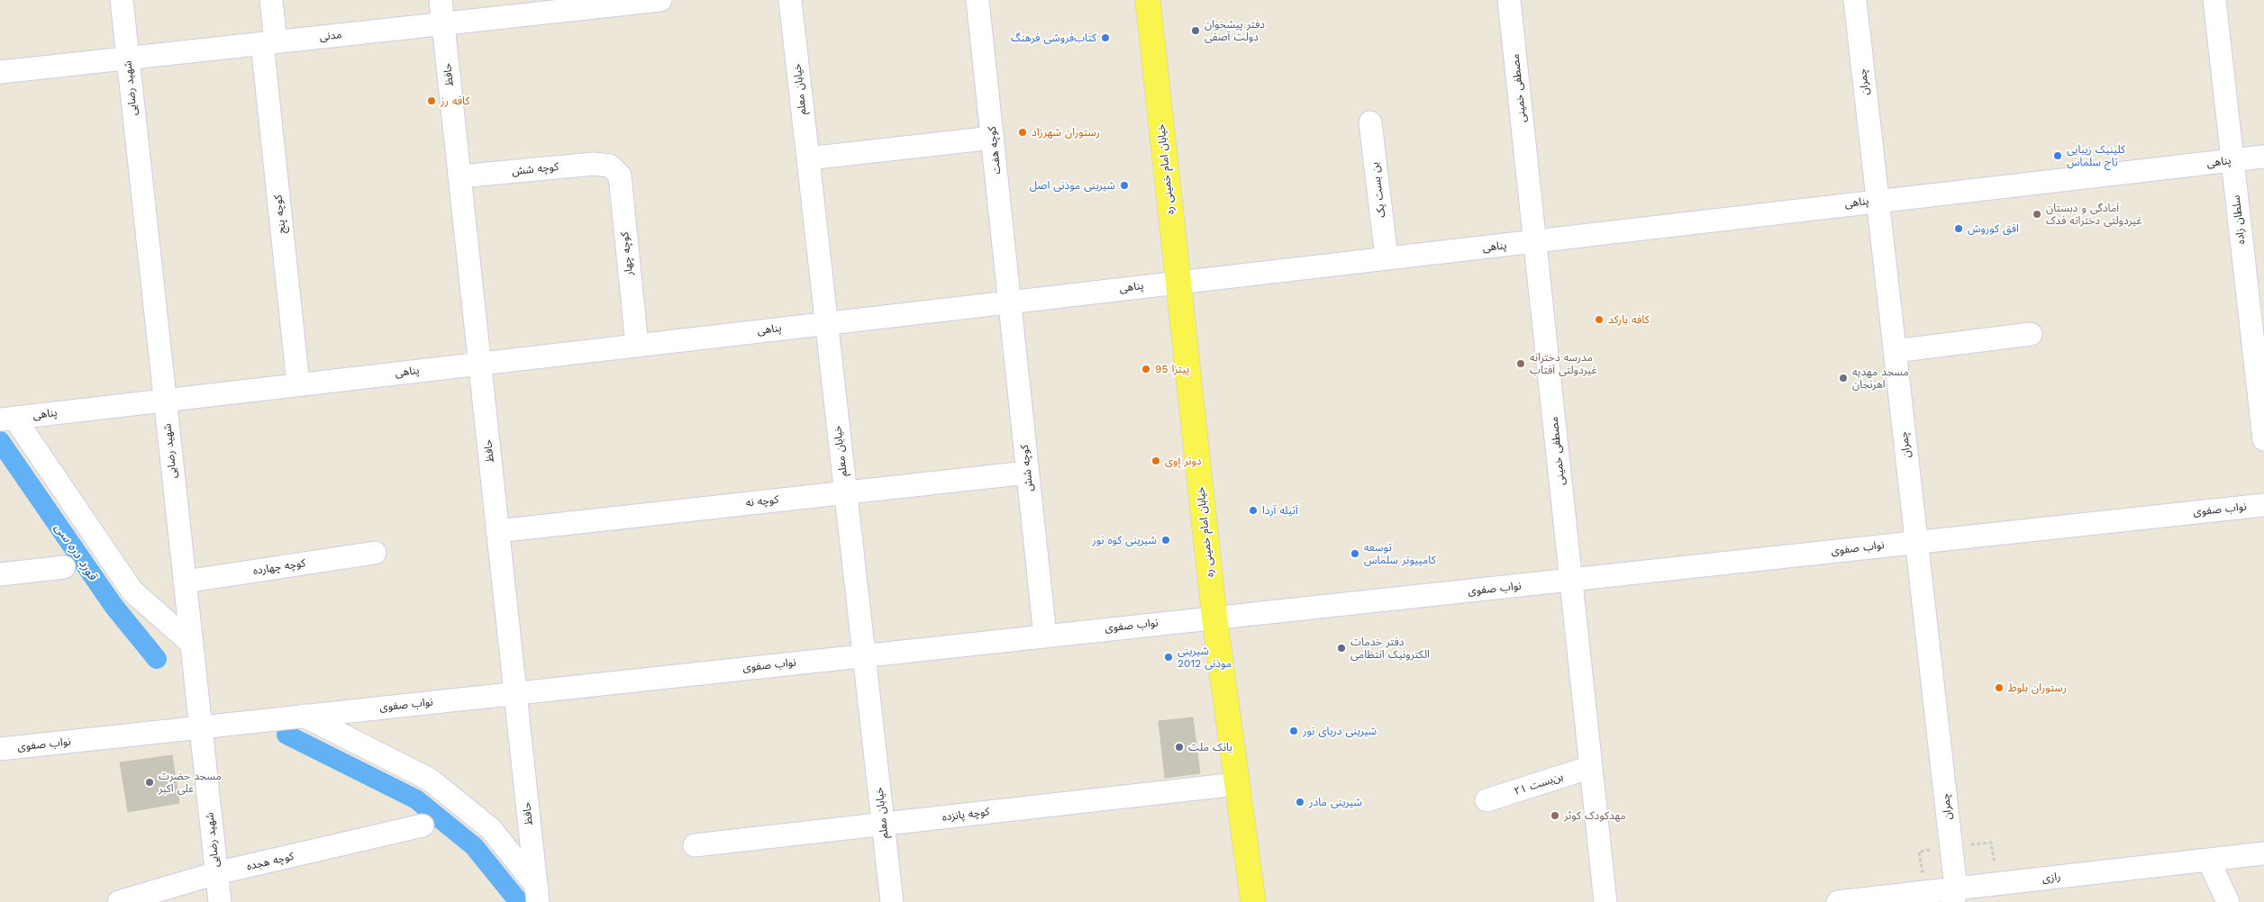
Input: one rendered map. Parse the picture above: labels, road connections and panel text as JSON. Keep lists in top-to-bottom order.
{
  "streets": {
    "main road": ["خیابان امام خمینی ره"],
    "street": [
      "مدنی",
      "حافظ",
      "چمران",
      "شهید رضایی",
      "مصطفی خمینی",
      "خیابان معلم",
      "کوچه هفت",
      "پناهی",
      "کوچه شش",
      "بن بست یک",
      "کوچه پنج",
      "سلطان زاده",
      "کوچه چهار",
      "کوچه نه",
      "نواب صفوی",
      "کوچه چهارده",
      "بن‌بست ۲۱",
      "کوچه پانزده",
      "کوچه هجده",
      "رازی"
    ]
  },
  "crossings": [
    ["مدنی", "حافظ"],
    ["مدنی", "شهید رضایی"],
    ["مدنی", "کوچه پنج"],
    ["حافظ", "پناهی"],
    ["حافظ", "کوچه شش"],
    ["حافظ", "کوچه نه"],
    ["حافظ", "نواب صفوی"],
    ["چمران", "پناهی"],
    ["چمران", "نواب صفوی"],
    ["چمران", "رازی"],
    ["شهید رضایی", "پناهی"],
    ["شهید رضایی", "نواب صفوی"],
    ["شهید رضایی", "کوچه چهارده"],
    ["شهید رضایی", "کوچه هجده"],
    ["مصطفی خمینی", "پناهی"],
    ["مصطفی خمینی", "نواب صفوی"],
    ["مصطفی خمینی", "بن‌بست ۲۱"],
    ["خیابان معلم", "پناهی"],
    ["خیابان معلم", "کوچه نه"],
    ["خیابان معلم", "نواب صفوی"],
    ["خیابان معلم", "کوچه پانزده"],
    ["کوچه هفت", "پناهی"],
    ["کوچه هفت", "کوچه شش"],
    ["پناهی", "کوچه شش"],
    ["پناهی", "خیابان امام خمینی ره"],
    ["پناهی", "بن بست یک"],
    ["پناهی", "کوچه پنج"],
    ["پناهی", "سلطان زاده"],
    ["پناهی", "کوچه چهار"],
    ["کوچه شش", "کوچه چهار"],
    ["کوچه شش", "کوچه نه"],
    ["کوچه شش", "نواب صفوی"],
    ["خیابان امام خمینی ره", "نواب صفوی"],
    ["خیابان امام خمینی ره", "کوچه پانزده"]
  ],
  "water": ["قورد دره سی"],
  "places": [
    "دفتر پیشخوان دولت آصفی",
    "کتاب‌فروشی فرهنگ",
    "کافه رز",
    "رستوران شهرزاد",
    "کلینیک زیبایی تاج سلماس",
    "شیرینی موذنی اصل",
    "آمادگی و دبستان غیردولتی دخترانه فدک",
    "افق کوروش",
    "کافه بارکد",
    "مدرسه دخترانه غیردولتی آفتاب",
    "پیتزا 95",
    "مسجد مهدیه اهرنجان",
    "دونر إوی",
    "آتیله آردا",
    "شیرینی کوه نور",
    "توسعه کامپیوتر سلماس",
    "دفتر خدمات الکترونیک انتظامی",
    "شیرینی موذنی 2012",
    "رستوران بلوط",
    "شیرینی دریای نور",
    "بانک ملت",
    "مسجد حضرت علی اکبر",
    "شیرینی مادر",
    "مهدکودک کوثر"
  ]
}
